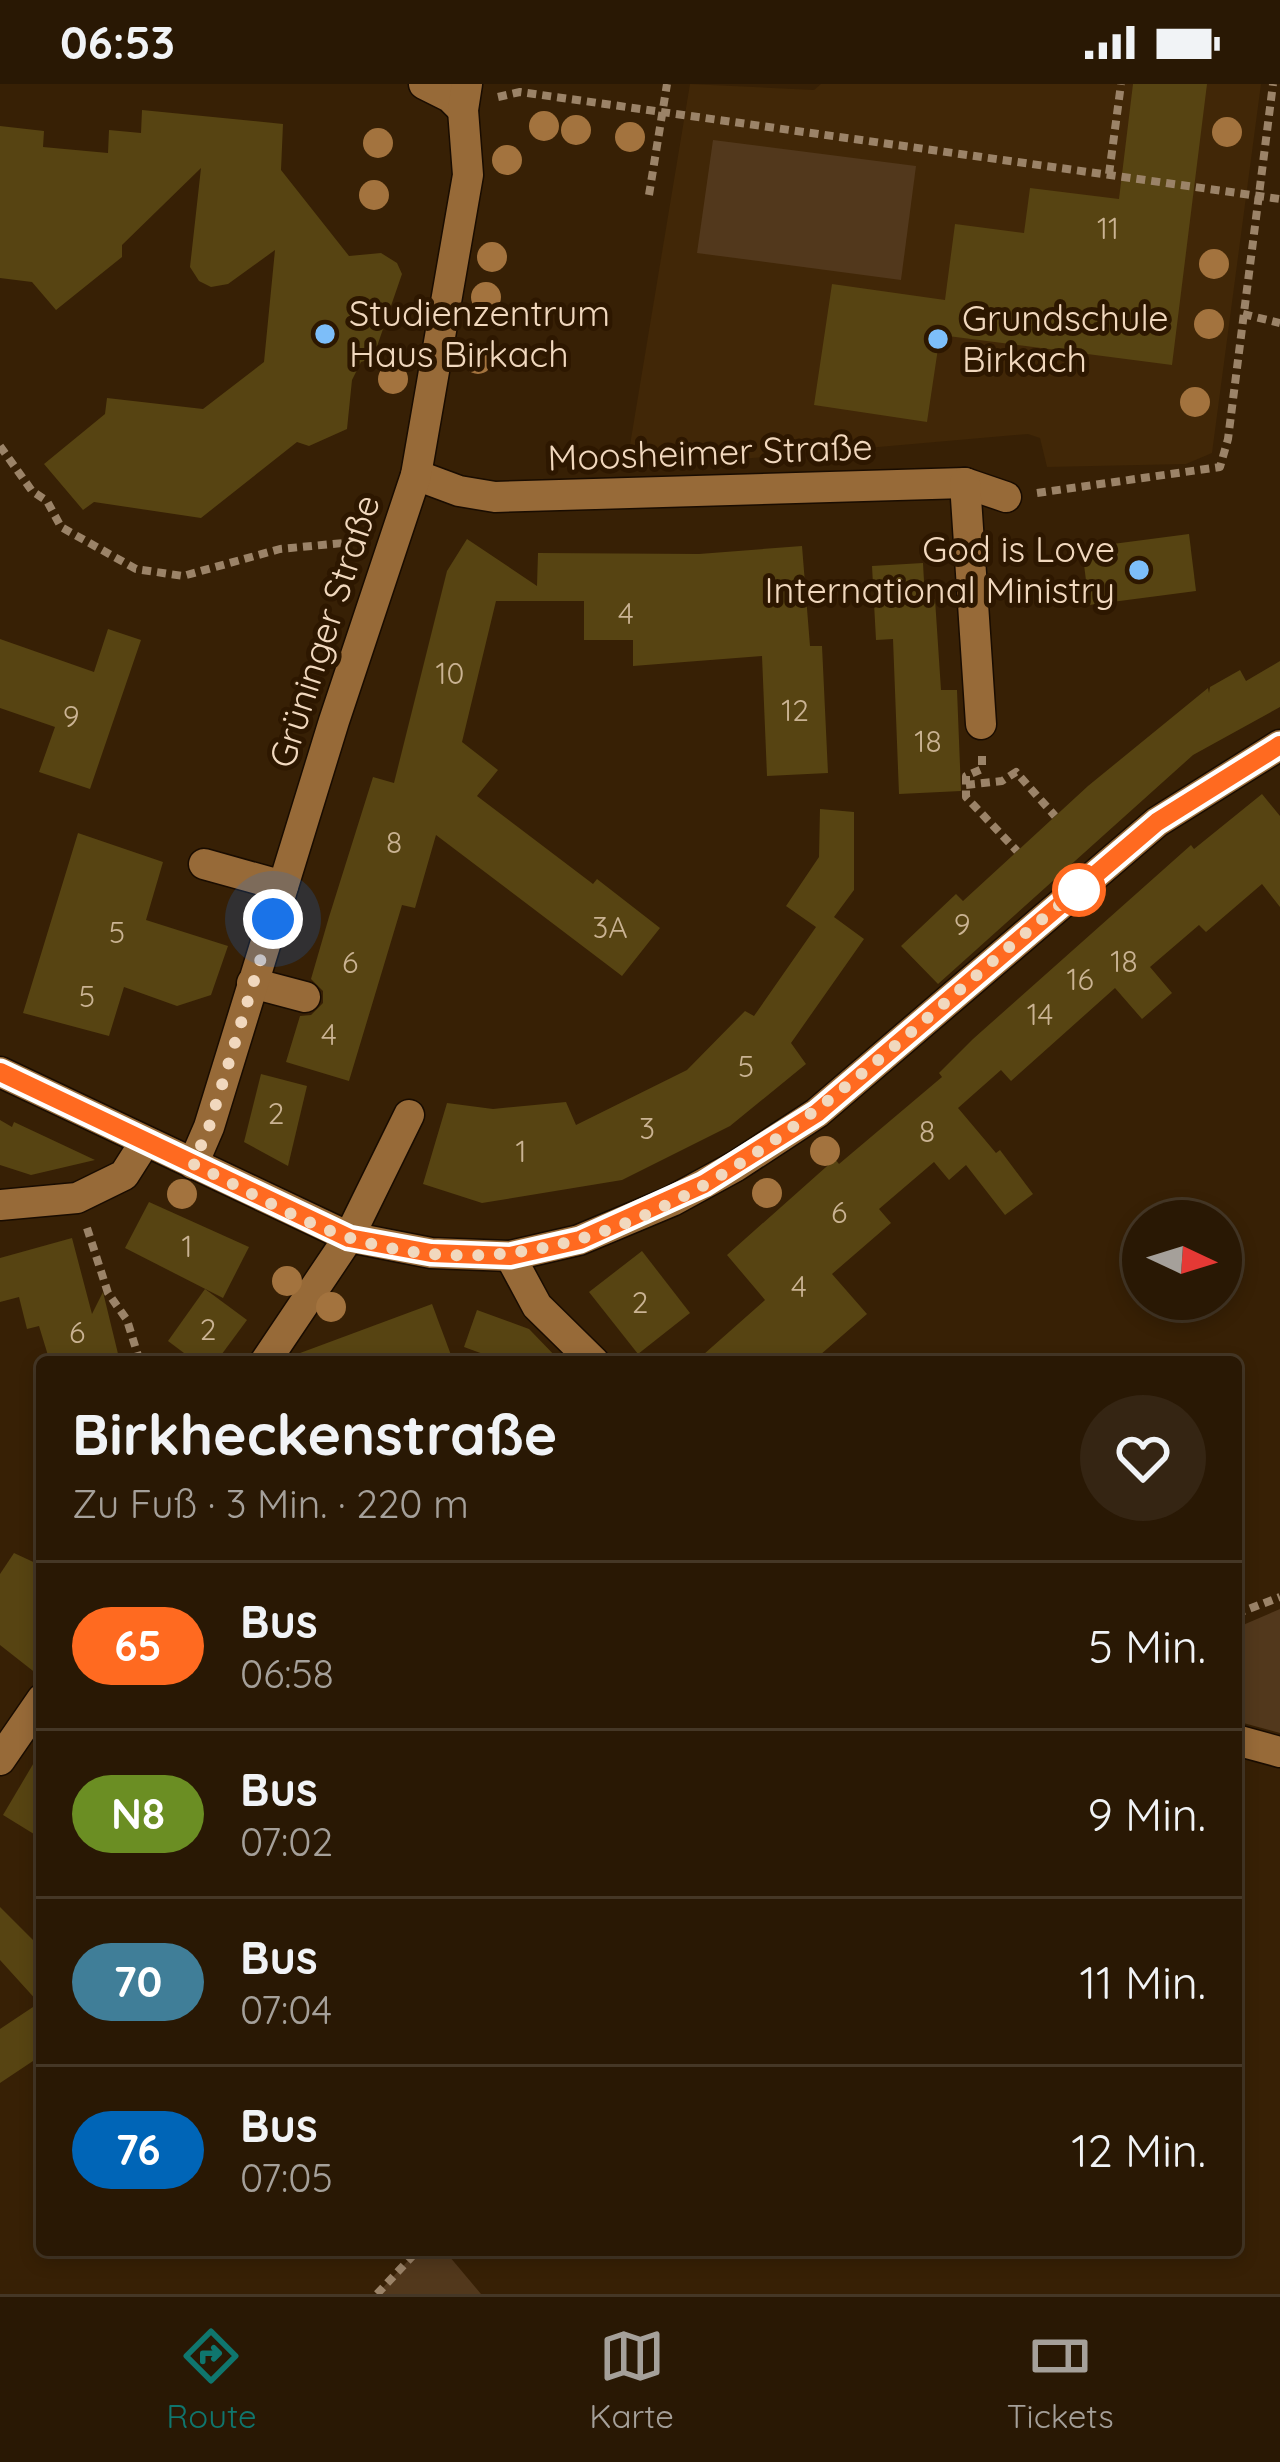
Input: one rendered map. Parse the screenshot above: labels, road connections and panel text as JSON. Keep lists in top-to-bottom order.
{
  "streets": {
    "street": ["Moosheimer Straße", "Grüninger Straße"]
  },
  "crossings": [
    ["Moosheimer Straße", "Grüninger Straße"]
  ],
  "places": ["Studienzentrum Haus Birkach", "Grundschule Birkach", "God is Love International Ministry"],
  "lines": ["bus line 65"],
  "house_numbers": [
    "11",
    "4",
    "10",
    "12",
    "9",
    "18",
    "8",
    "9",
    "3A",
    "5",
    "18",
    "6",
    "16",
    "5",
    "14",
    "4",
    "5",
    "2",
    "3",
    "8",
    "1",
    "6",
    "1",
    "4",
    "2",
    "2",
    "6"
  ],
  "north": "right",
  "page": {
    "status": "06:53",
    "heading": ["Birkheckenstraße", "Zu Fuß · 3 Min. · 220 m"],
    "list": [
      {
        "mark": "65",
        "name": "Bus",
        "note": "06:58",
        "value": "5 Min."
      },
      {
        "mark": "N8",
        "name": "Bus",
        "note": "07:02",
        "value": "9 Min."
      },
      {
        "mark": "70",
        "name": "Bus",
        "note": "07:04",
        "value": "11 Min."
      },
      {
        "mark": "76",
        "name": "Bus",
        "note": "07:05",
        "value": "12 Min."
      }
    ],
    "tabs": ["Route", "Karte", "Tickets"]
  }
}
